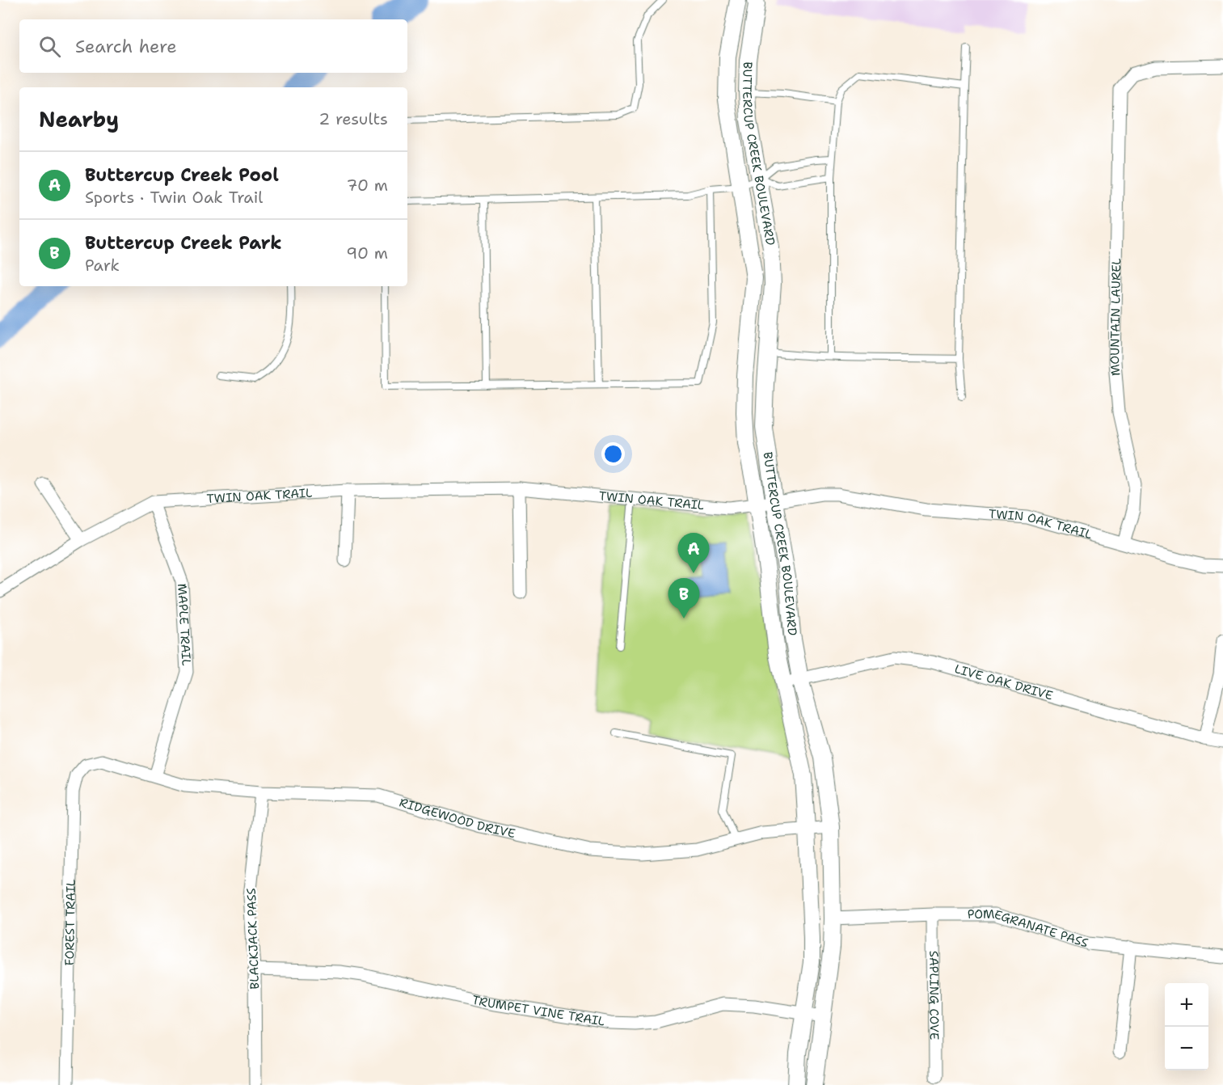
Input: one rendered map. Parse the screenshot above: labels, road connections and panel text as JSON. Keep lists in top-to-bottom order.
{
  "streets": {
    "street": [
      "BUTTERCUP CREEK BOULEVARD",
      "MOUNTAIN LAUREL",
      "TWIN OAK TRAIL",
      "MAPLE TRAIL",
      "LIVE OAK DRIVE",
      "RIDGEWOOD DRIVE",
      "FOREST TRAIL",
      "POMEGRANATE PASS",
      "BLACKJACK PASS",
      "SAPLING COVE",
      "TRUMPET VINE TRAIL"
    ]
  },
  "crossings": [
    ["BUTTERCUP CREEK BOULEVARD", "TWIN OAK TRAIL"],
    ["BUTTERCUP CREEK BOULEVARD", "LIVE OAK DRIVE"],
    ["BUTTERCUP CREEK BOULEVARD", "RIDGEWOOD DRIVE"],
    ["BUTTERCUP CREEK BOULEVARD", "POMEGRANATE PASS"],
    ["BUTTERCUP CREEK BOULEVARD", "TRUMPET VINE TRAIL"],
    ["MOUNTAIN LAUREL", "TWIN OAK TRAIL"],
    ["TWIN OAK TRAIL", "MAPLE TRAIL"],
    ["MAPLE TRAIL", "RIDGEWOOD DRIVE"],
    ["RIDGEWOOD DRIVE", "FOREST TRAIL"],
    ["RIDGEWOOD DRIVE", "BLACKJACK PASS"],
    ["POMEGRANATE PASS", "SAPLING COVE"],
    ["BLACKJACK PASS", "TRUMPET VINE TRAIL"]
  ],
  "page": {
    "search": "Search here",
    "heading": ["Nearby", "2 results"],
    "list": [
      {
        "mark": "A",
        "name": "Buttercup Creek Pool",
        "note": "Sports · Twin Oak Trail",
        "value": "70 m"
      },
      {
        "mark": "B",
        "name": "Buttercup Creek Park",
        "note": "Park",
        "value": "90 m"
      }
    ],
    "pins": ["A", "B"],
    "map_buttons": ["+", "−"]
  }
}
